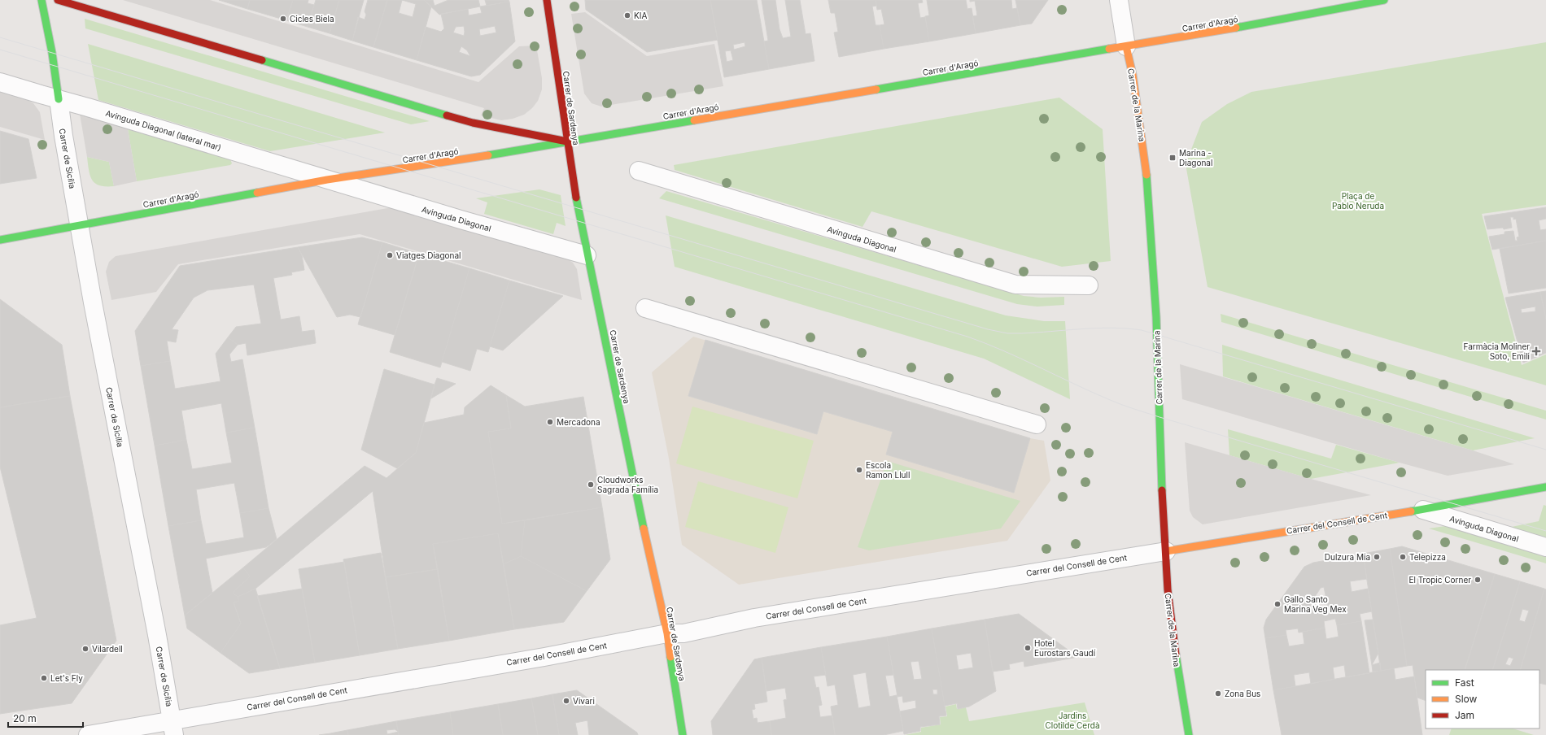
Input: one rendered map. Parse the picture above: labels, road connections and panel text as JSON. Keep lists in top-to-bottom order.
{
  "streets": {
    "main road": [
      "Carrer d'Aragó",
      "Carrer de la Marina",
      "Carrer de Sardenya",
      "Carrer del Consell de Cent"
    ],
    "street": ["Avinguda Diagonal (lateral mar)", "Carrer de Sicília", "Avinguda Diagonal"]
  },
  "crossings": [
    ["Carrer d'Aragó", "Carrer de la Marina"],
    ["Carrer d'Aragó", "Carrer de Sardenya"],
    ["Carrer d'Aragó", "Avinguda Diagonal (lateral mar)"],
    ["Carrer d'Aragó", "Carrer de Sicília"],
    ["Carrer d'Aragó", "Avinguda Diagonal"],
    ["Carrer de la Marina", "Carrer del Consell de Cent"],
    ["Carrer de Sardenya", "Avinguda Diagonal"],
    ["Carrer de Sardenya", "Carrer del Consell de Cent"],
    ["Avinguda Diagonal (lateral mar)", "Carrer de Sicília"],
    ["Avinguda Diagonal (lateral mar)", "Avinguda Diagonal"],
    ["Carrer de Sicília", "Carrer del Consell de Cent"],
    ["Avinguda Diagonal", "Carrer del Consell de Cent"]
  ],
  "parks": ["Plaça de Pablo Neruda", "Jardins Clotilde Cerdà"],
  "places": {
    "other": [
      "KIA",
      "Cicles Biela",
      "Viatges Diagonal",
      "Mercadona",
      "Escola Ramon Llull",
      "Cloudworks Sagrada Família",
      "Dulzura Mia",
      "Telepizza",
      "El Tropic Corner",
      "Gallo Santo Marina Veg Mex",
      "Hotel Eurostars Gaudí",
      "Vilardell",
      "Let's Fly",
      "Zona Bus",
      "Vivari"
    ],
    "transit": ["Marina - Diagonal"],
    "health": ["Farmàcia Moliner Soto, Emili"]
  },
  "legend": ["Fast", "Slow", "Jam"],
  "scale_bar": "20 m"
}
